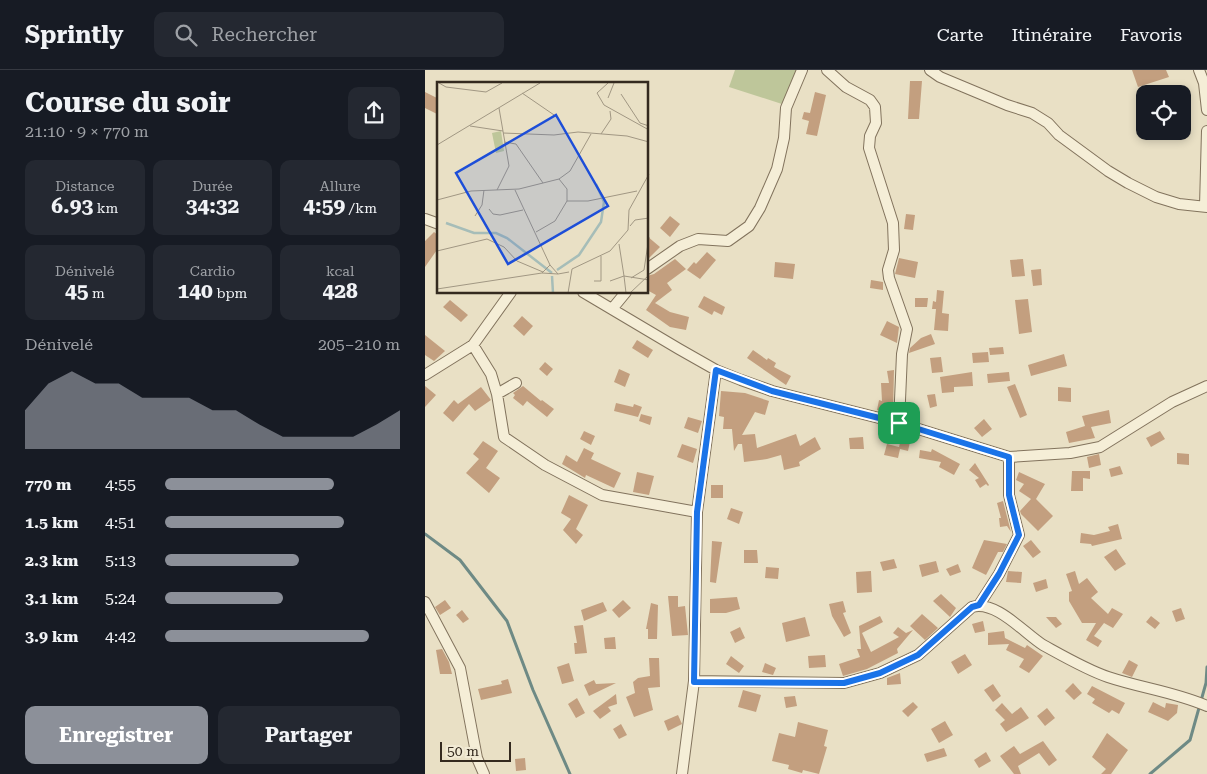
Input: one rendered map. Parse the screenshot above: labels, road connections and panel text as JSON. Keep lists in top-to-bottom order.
{
  "scale_bar": "50 m",
  "page": {
    "header": "Sprintly",
    "search": "Rechercher",
    "nav": ["Carte", "Itinéraire", "Favoris"],
    "heading": ["Course du soir", "21:10 · 9 × 770 m"],
    "stats": [
      ["Distance", "6.93 km"],
      ["Durée", "34:32"],
      ["Allure", "4:59 /km"],
      ["Dénivelé", "45 m"],
      ["Cardio", "140 bpm"],
      ["kcal", "428"]
    ],
    "chart": ["Dénivelé", "205–210 m"],
    "list": [
      {
        "name": "770 m",
        "note": "4:55"
      },
      {
        "name": "1.5 km",
        "note": "4:51"
      },
      {
        "name": "2.3 km",
        "note": "5:13"
      },
      {
        "name": "3.1 km",
        "note": "5:24"
      },
      {
        "name": "3.9 km",
        "note": "4:42"
      }
    ],
    "buttons": ["Enregistrer", "Partager"],
    "scale": "50 m"
  }
}
